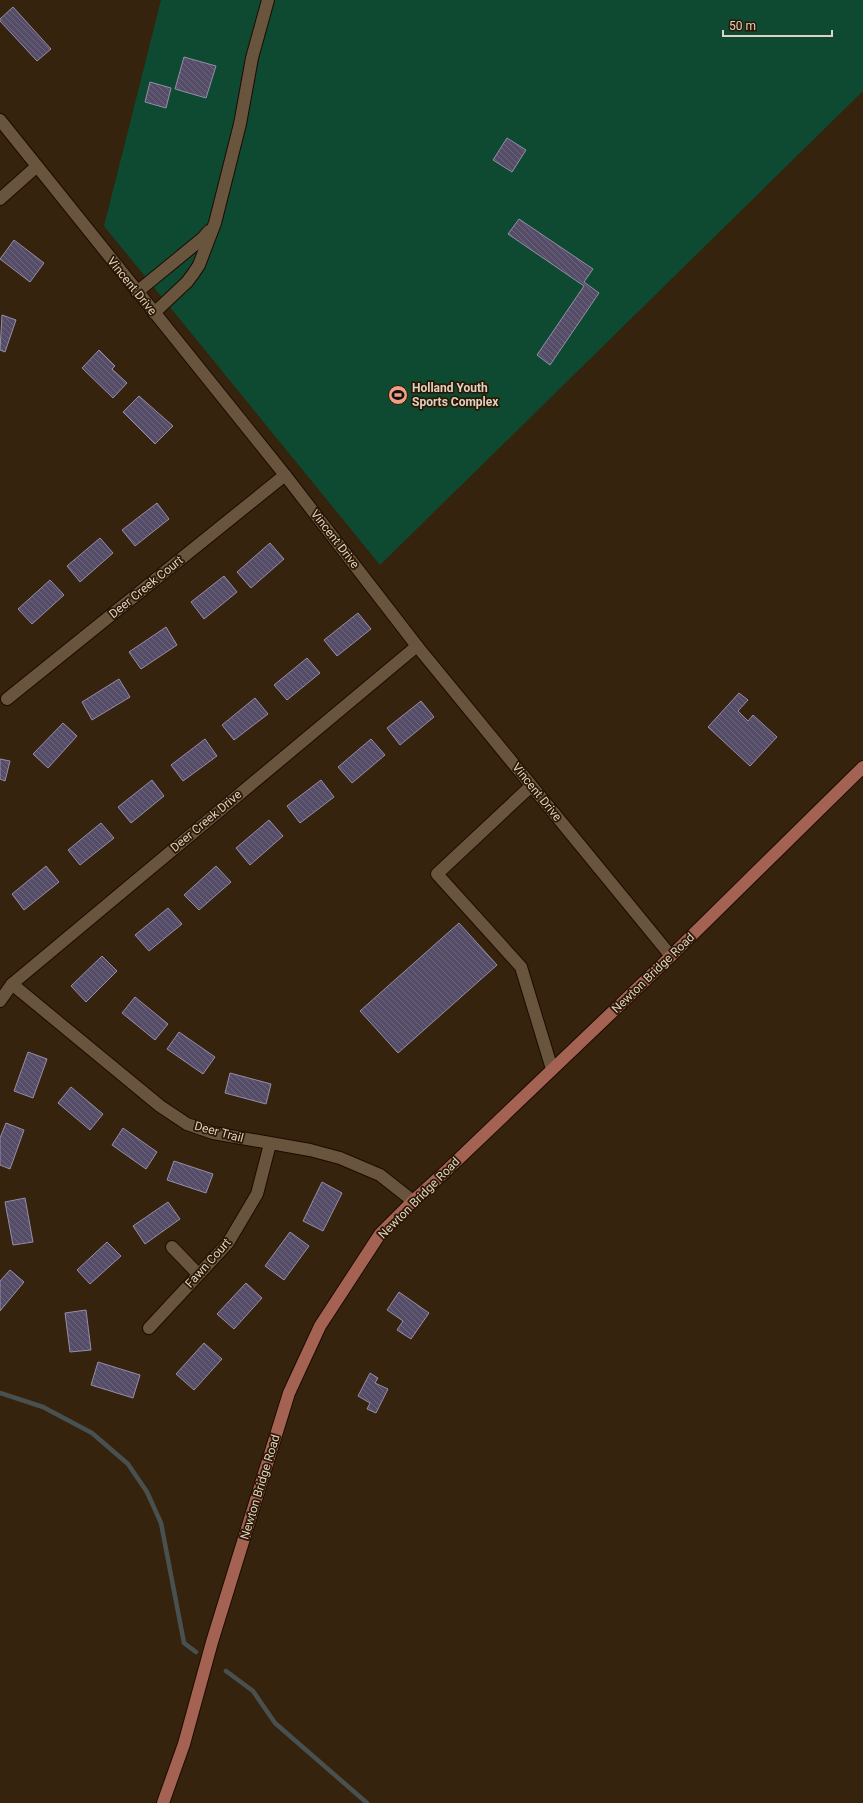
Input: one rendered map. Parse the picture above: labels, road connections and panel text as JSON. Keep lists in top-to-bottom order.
{
  "streets": {
    "main road": ["Newton Bridge Road"],
    "street": [
      "Vincent Drive",
      "Deer Creek Court",
      "Deer Creek Drive",
      "Deer Trail",
      "Fawn Court"
    ]
  },
  "crossings": [
    ["Vincent Drive", "Deer Creek Court"],
    ["Vincent Drive", "Deer Creek Drive"],
    ["Vincent Drive", "Newton Bridge Road"],
    ["Deer Creek Drive", "Deer Trail"],
    ["Newton Bridge Road", "Deer Trail"],
    ["Deer Trail", "Fawn Court"]
  ],
  "places": {
    "sports": ["Holland Youth Sports Complex"]
  },
  "scale_bar": "50 m"
}
